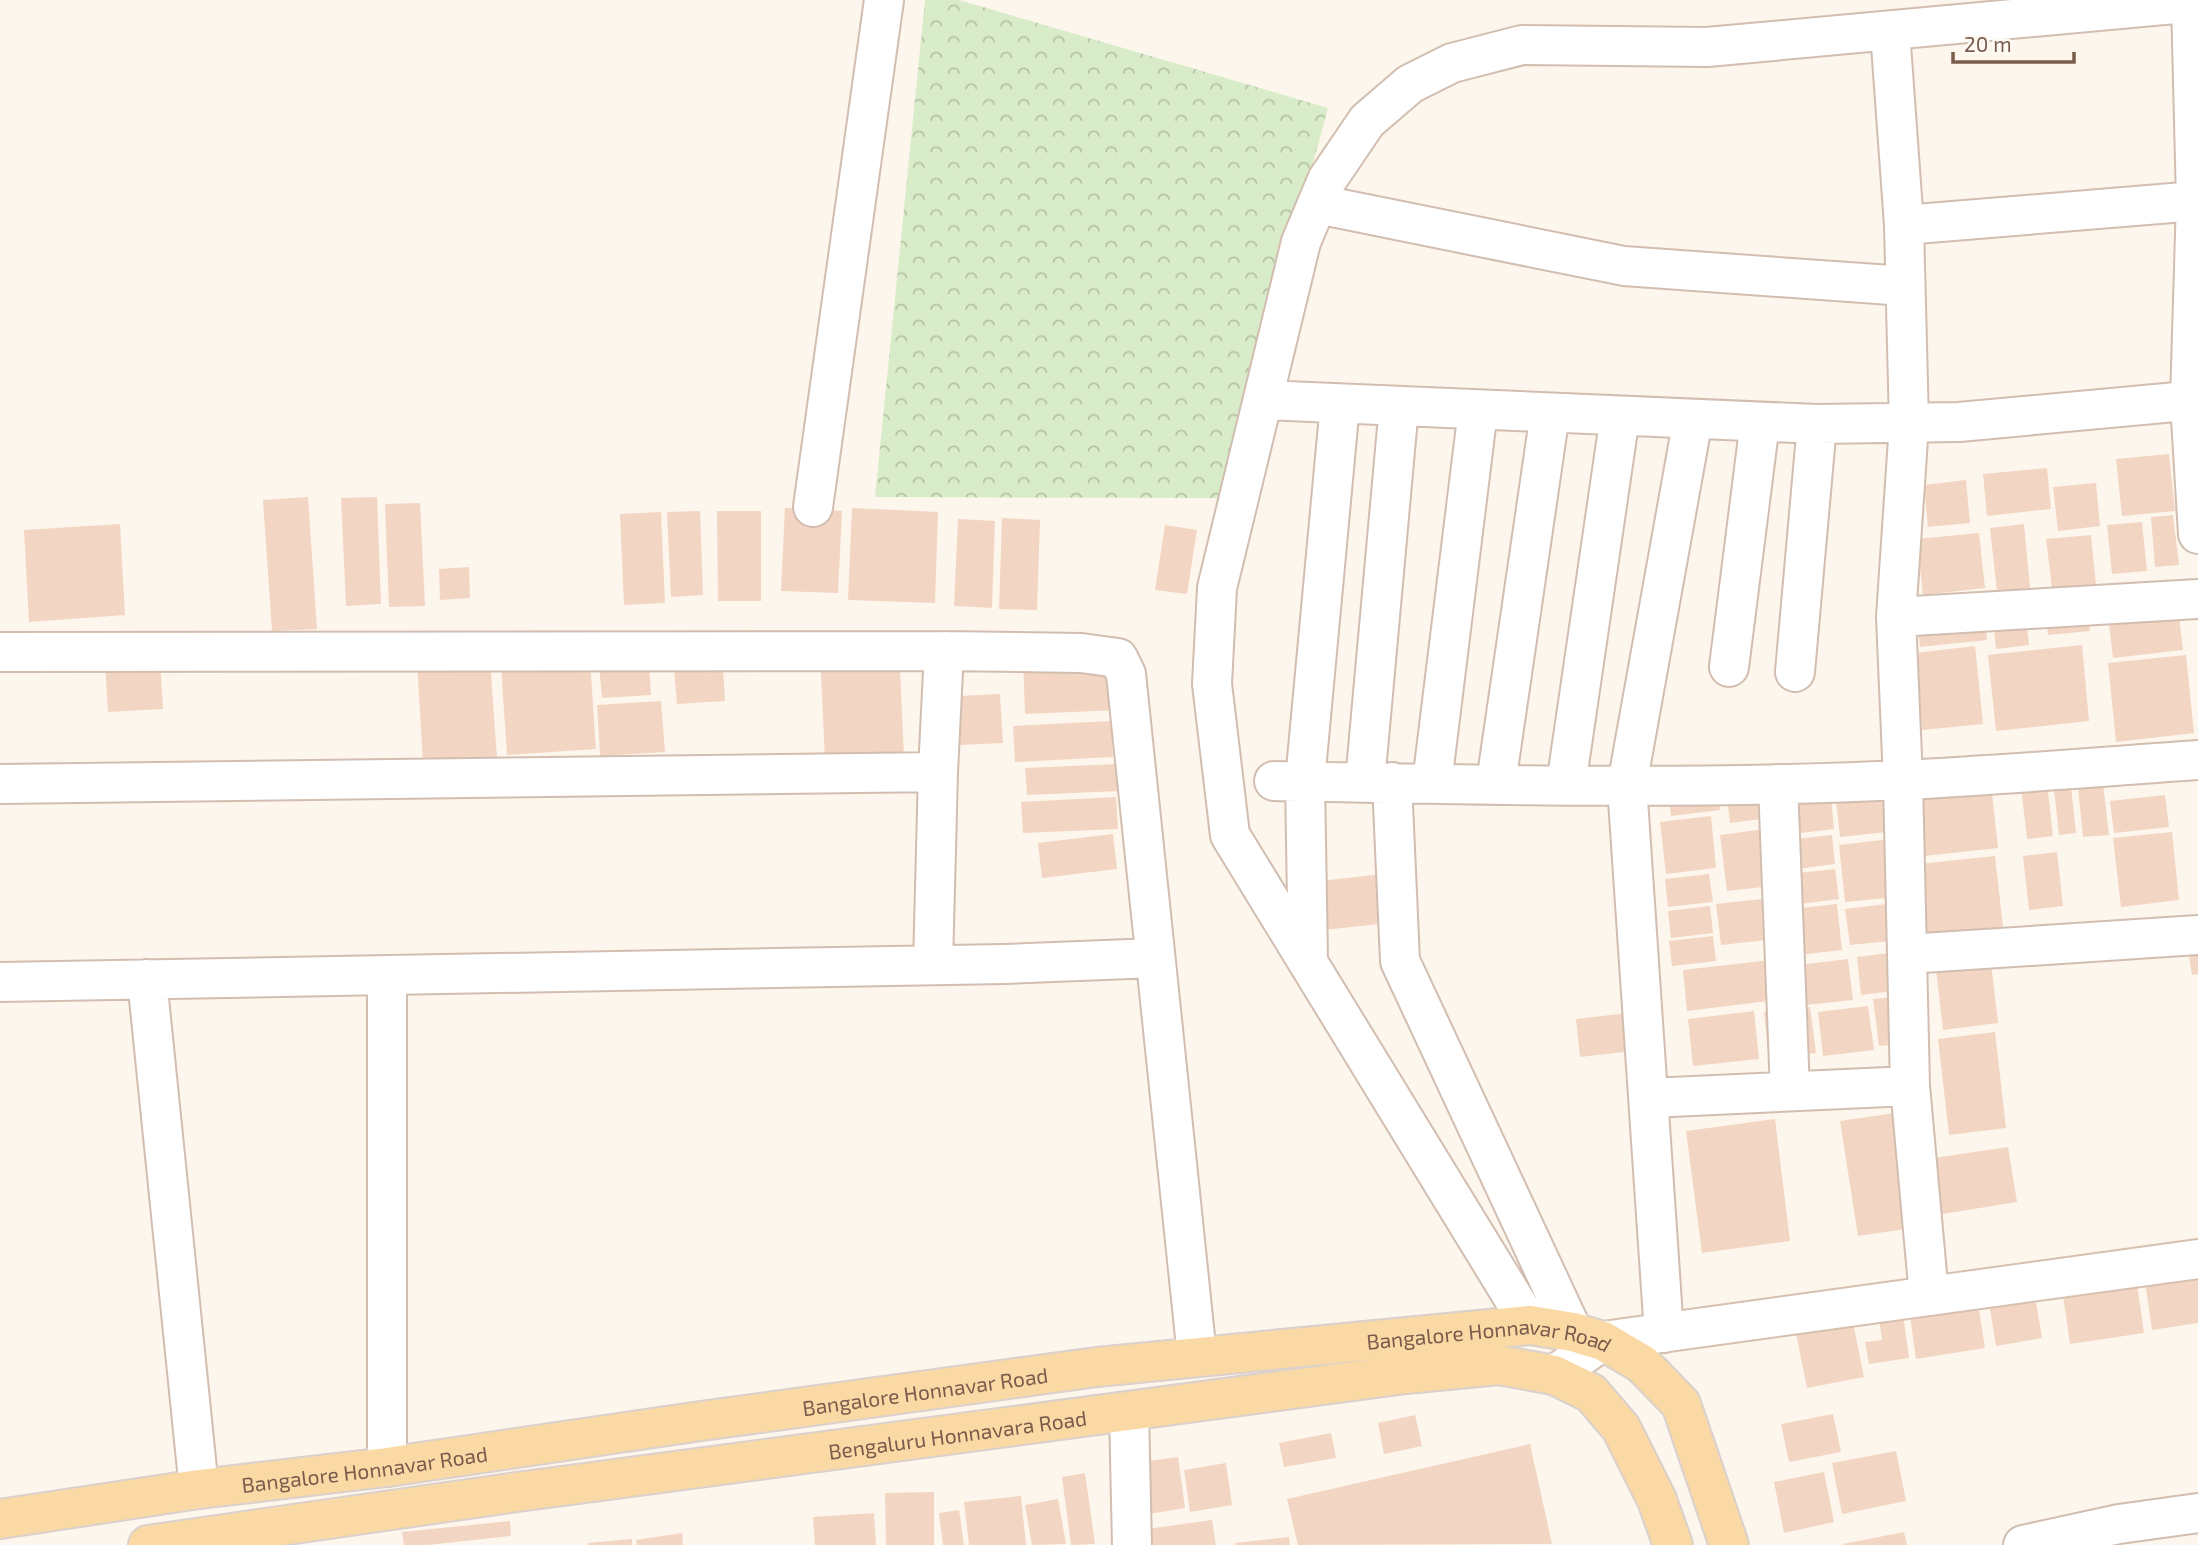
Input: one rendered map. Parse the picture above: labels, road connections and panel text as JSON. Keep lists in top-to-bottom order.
{
  "streets": {
    "main road": ["Bangalore Honnavar Road", "Bengaluru Honnavara Road"]
  },
  "scale_bar": "20 m"
}
